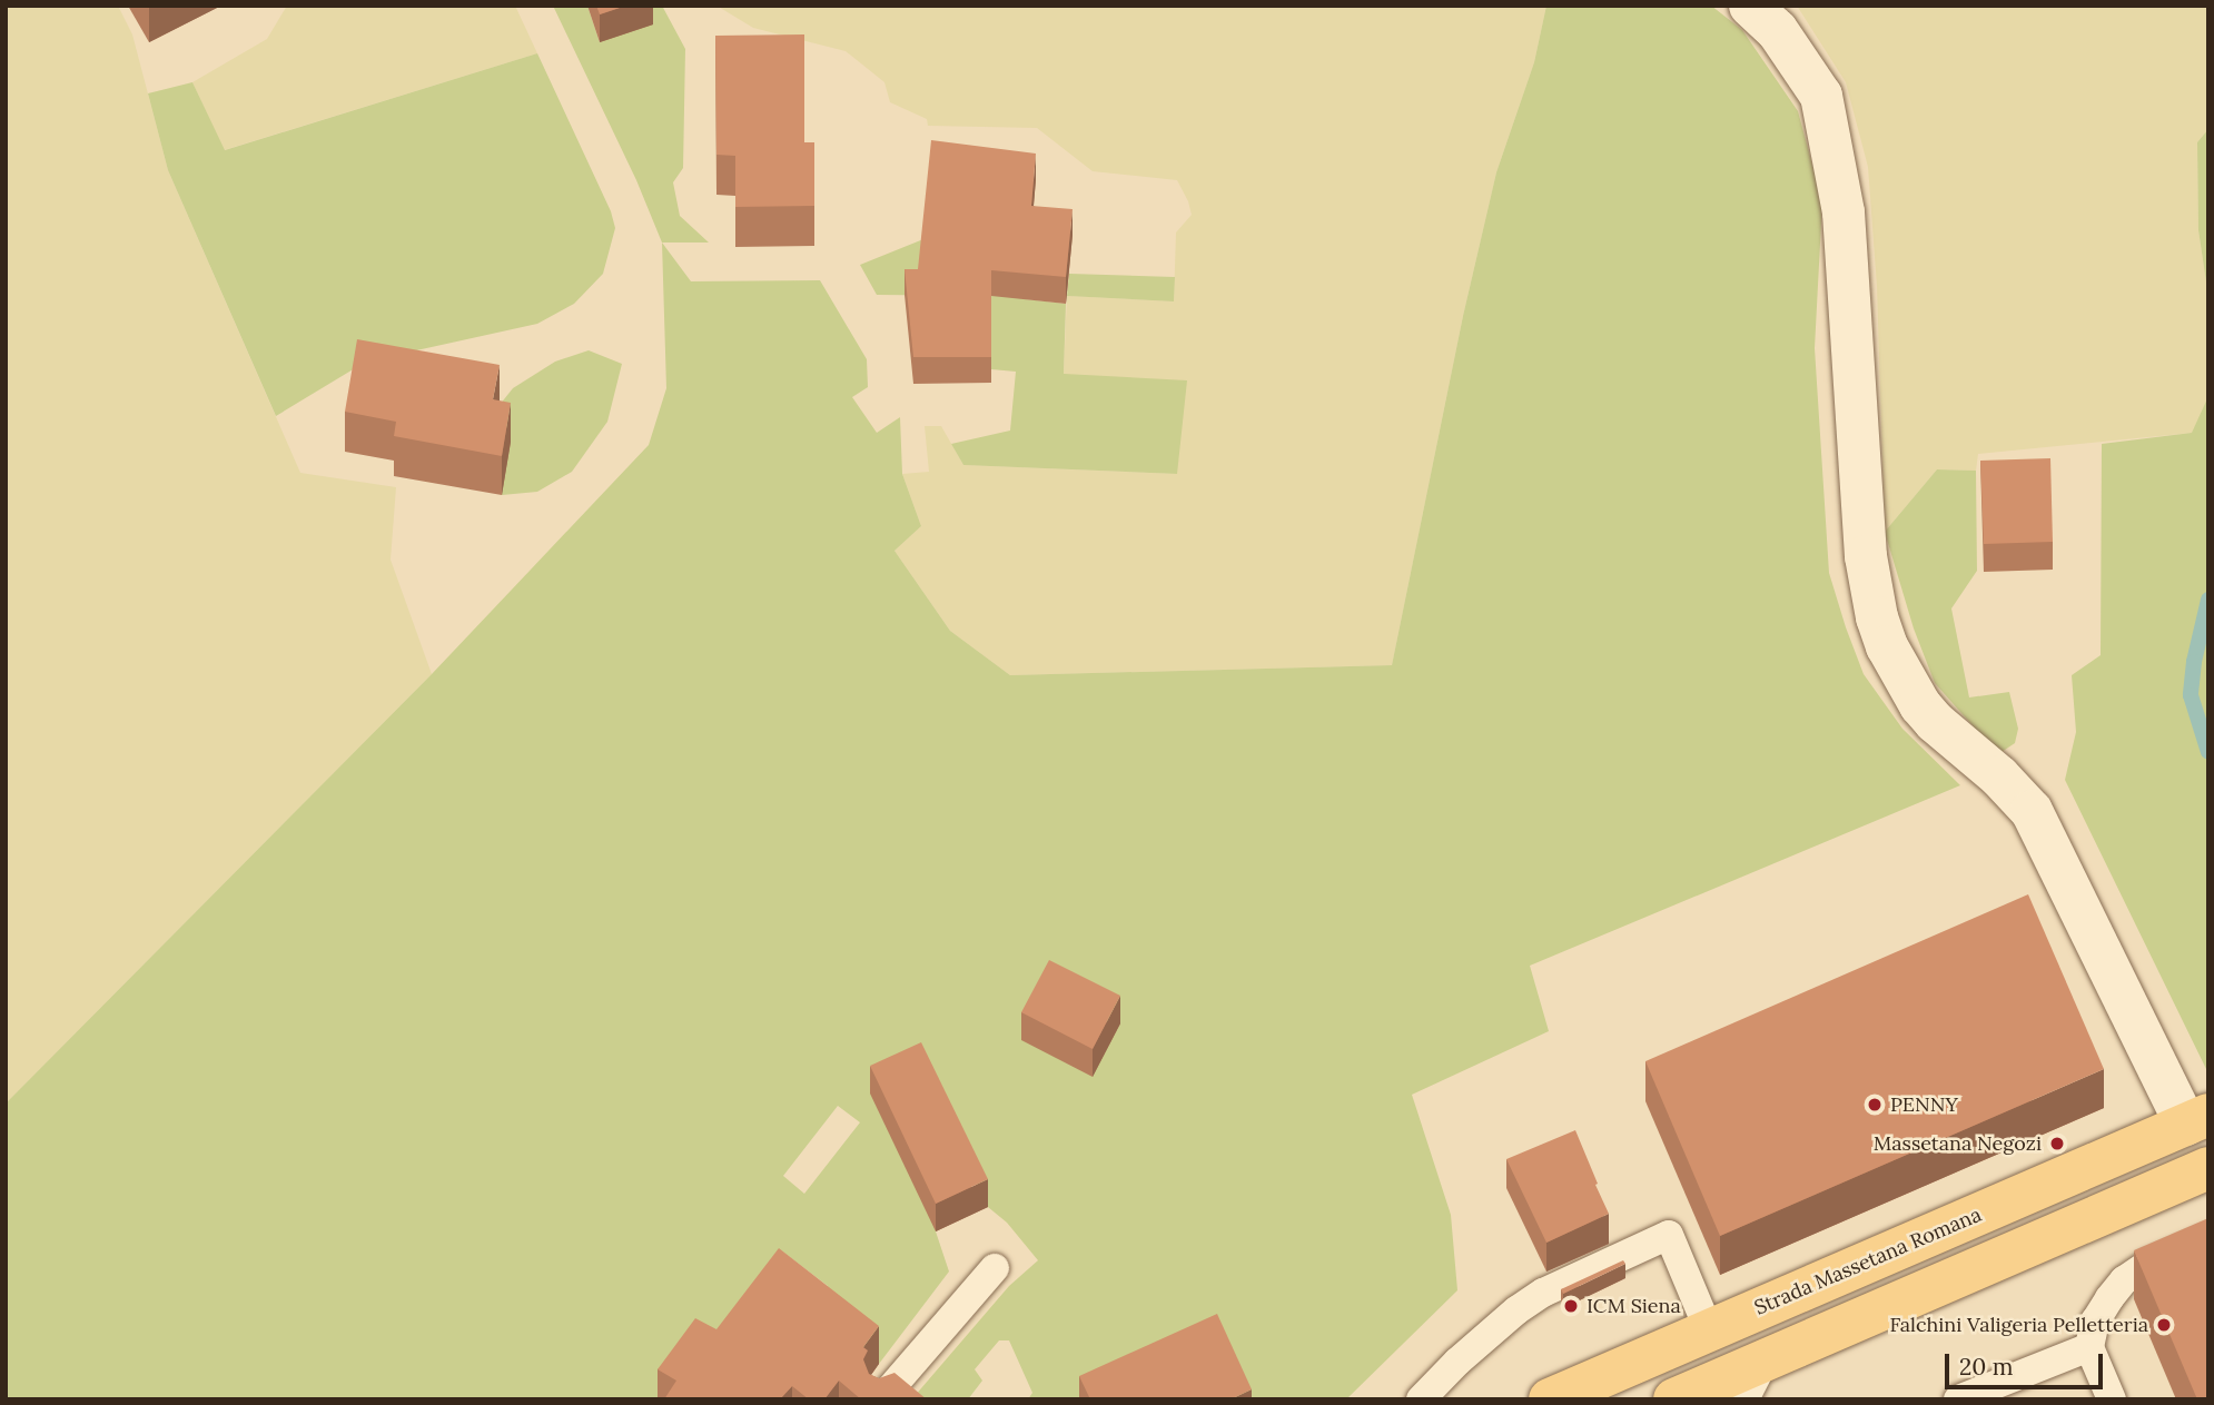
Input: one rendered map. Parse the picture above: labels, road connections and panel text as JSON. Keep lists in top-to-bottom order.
{
  "streets": {
    "main road": ["Strada Massetana Romana"]
  },
  "places": [
    "PENNY",
    "Massetana Negozi",
    "ICM Siena",
    "Falchini Valigeria Pelletteria"
  ],
  "scale_bar": "20 m"
}
